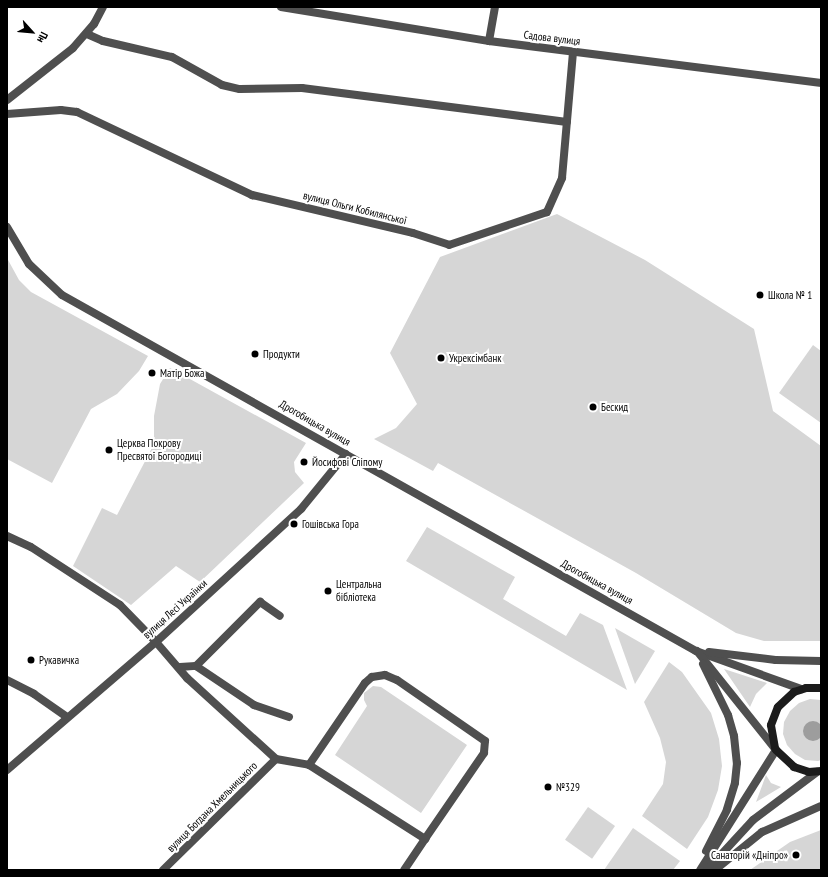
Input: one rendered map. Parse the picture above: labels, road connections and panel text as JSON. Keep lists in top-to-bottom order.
{
  "streets": {
    "street": [
      "Садова вулиця",
      "вулиця Ольги Кобилянської",
      "Дрогобицька вулиця",
      "вулиця Лесі Українки",
      "вулиця Богдана Хмельницького"
    ]
  },
  "crossings": [
    ["Садова вулиця", "вулиця Ольги Кобилянської"],
    ["Дрогобицька вулиця", "вулиця Лесі Українки"]
  ],
  "places": [
    "Школа № 1",
    "Продукти",
    "Укрексімбанк",
    "Матір Божа",
    "Бескид",
    "Церква Покрову Пресвятої Богородиці",
    "Йосифові Сліпому",
    "Гошівська Гора",
    "Центральна бібліотека",
    "Рукавичка",
    "№329",
    "Санаторій «Дніпро»"
  ],
  "north": "bottom right"
}
